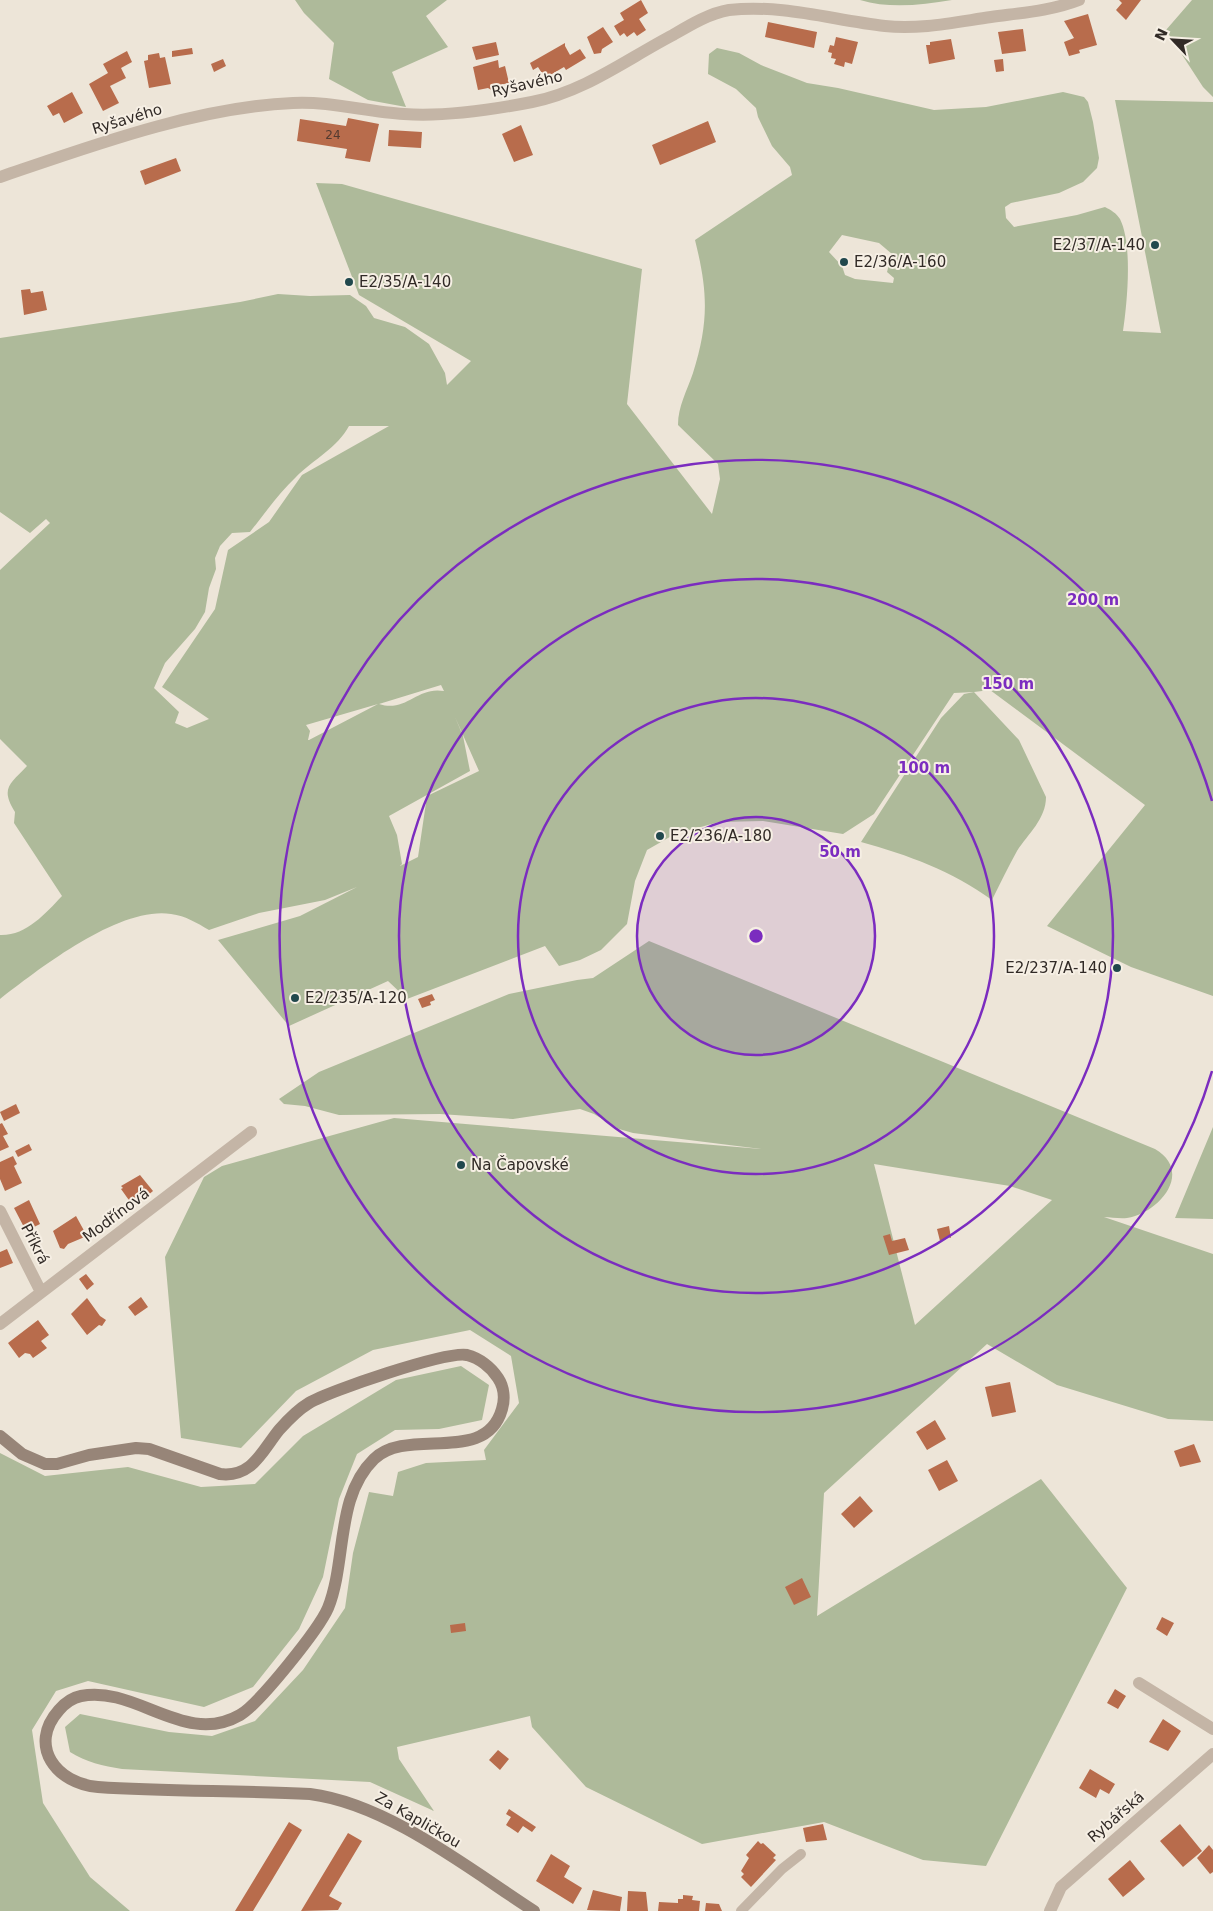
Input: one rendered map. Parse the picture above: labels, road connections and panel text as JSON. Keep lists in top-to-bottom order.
{
  "streets": {
    "street": [
      "Ryšavého",
      "Modřínová",
      "Příkrá",
      "Rybářská",
      "Za Kapličkou"
    ]
  },
  "crossings": [
    ["Modřínová", "Příkrá"]
  ],
  "places": [
    "E2/37/A-140",
    "E2/36/A-160",
    "E2/35/A-140",
    "E2/236/A-180",
    "E2/237/A-140",
    "E2/235/A-120",
    "Na Čapovské"
  ],
  "house_numbers": ["24"],
  "north": "top left",
  "rings": [
    "200 m",
    "150 m",
    "100 m",
    "50 m"
  ]
}
